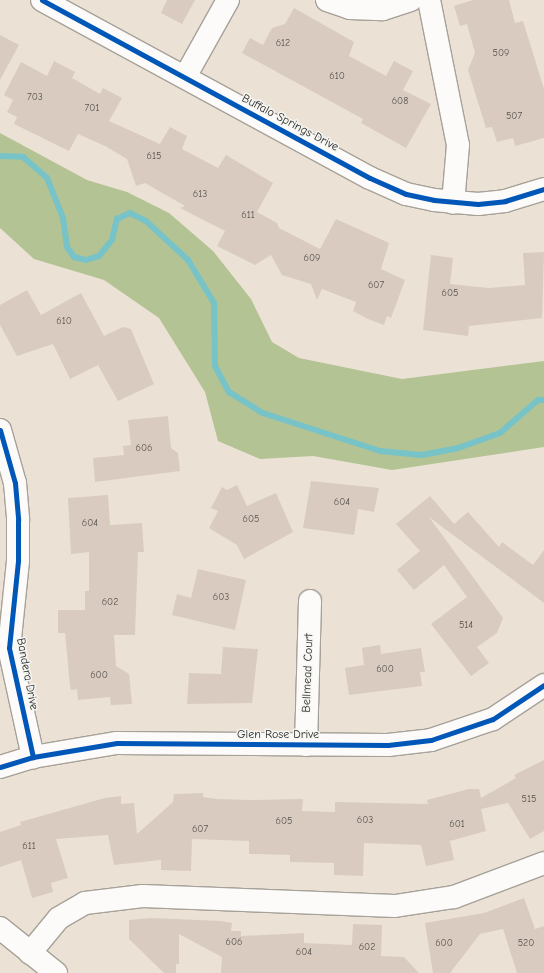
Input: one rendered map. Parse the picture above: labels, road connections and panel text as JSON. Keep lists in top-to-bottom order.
{
  "streets": {
    "street": [
      "Buffalo Springs Drive",
      "Bellmead Court",
      "Bandera Drive",
      "Glen Rose Drive"
    ]
  },
  "crossings": [
    ["Bellmead Court", "Glen Rose Drive"],
    ["Bandera Drive", "Glen Rose Drive"]
  ],
  "house_numbers": [
    "612",
    "509",
    "610",
    "703",
    "608",
    "701",
    "507",
    "615",
    "613",
    "611",
    "609",
    "607",
    "605",
    "610",
    "606",
    "604",
    "605",
    "604",
    "603",
    "602",
    "514",
    "600",
    "600",
    "515",
    "603",
    "605",
    "601",
    "607",
    "611",
    "606",
    "600",
    "520",
    "602",
    "604"
  ]
}
